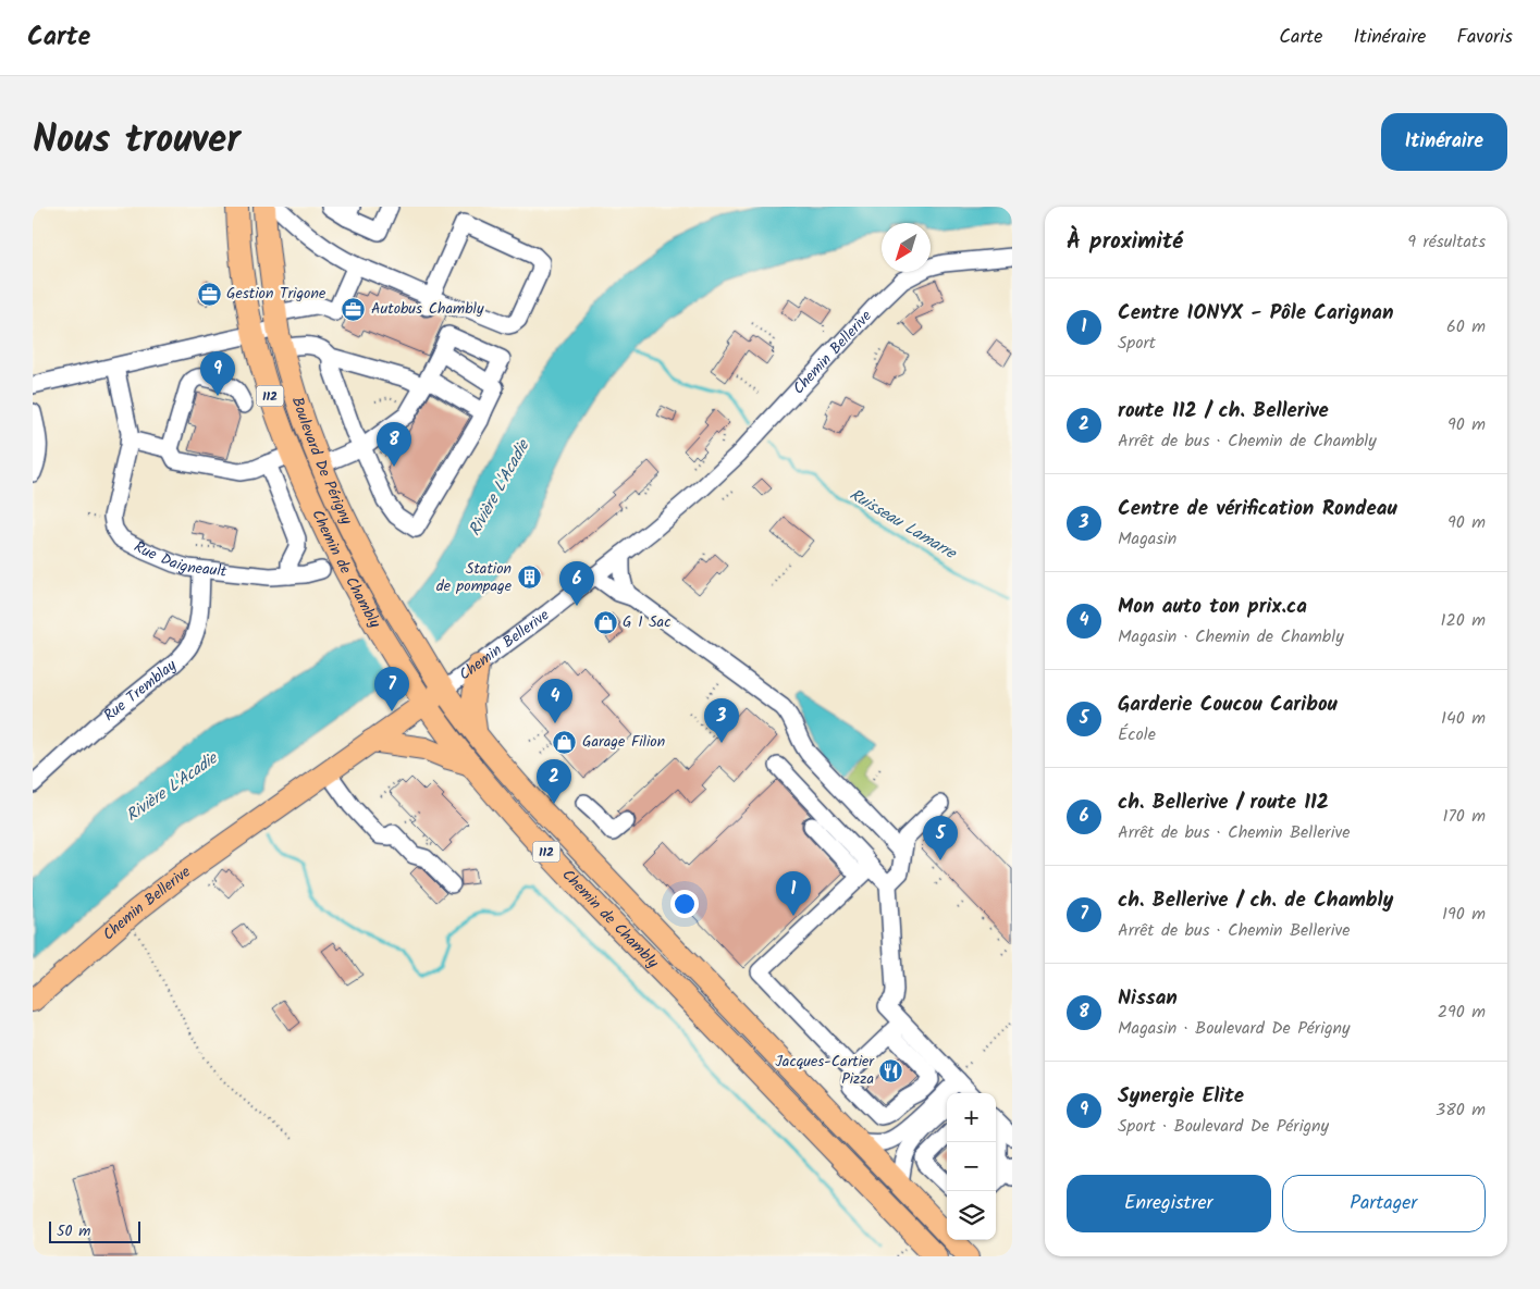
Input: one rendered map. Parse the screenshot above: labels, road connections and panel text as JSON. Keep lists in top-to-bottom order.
{
  "streets": {
    "main road": [
      "Chemin Bellerive",
      "112",
      "Boulevard De Périgny",
      "Chemin de Chambly"
    ],
    "street": ["Rue Daigneault", "Rue Tremblay"]
  },
  "crossings": [
    ["Chemin Bellerive", "Chemin de Chambly"],
    ["Boulevard De Périgny", "Chemin de Chambly"],
    ["Rue Daigneault", "Rue Tremblay"]
  ],
  "water": ["Rivière L'Acadie", "Ruisseau Lamarre"],
  "places": {
    "office": ["Gestion Trigone", "Autobus Chambly"],
    "building": ["Station de pompage"],
    "shop": ["G 1 Sac", "Garage Filion"],
    "restaurant": ["Jacques-Cartier Pizza"]
  },
  "scale_bar": "50 m",
  "north": "bottom left",
  "page": {
    "header": "Carte",
    "nav": ["Carte", "Itinéraire", "Favoris"],
    "title": "Nous trouver",
    "buttons": [
      "Itinéraire",
      ["Enregistrer", "Partager"]
    ],
    "heading": ["À proximité", "9 résultats"],
    "list": [
      {
        "mark": "1",
        "name": "Centre IONYX - Pôle Carignan",
        "note": "Sport",
        "value": "60 m"
      },
      {
        "mark": "2",
        "name": "route 112 / ch. Bellerive",
        "note": "Arrêt de bus · Chemin de Chambly",
        "value": "90 m"
      },
      {
        "mark": "3",
        "name": "Centre de vérification Rondeau",
        "note": "Magasin",
        "value": "90 m"
      },
      {
        "mark": "4",
        "name": "Mon auto ton prix.ca",
        "note": "Magasin · Chemin de Chambly",
        "value": "120 m"
      },
      {
        "mark": "5",
        "name": "Garderie Coucou Caribou",
        "note": "École",
        "value": "140 m"
      },
      {
        "mark": "6",
        "name": "ch. Bellerive / route 112",
        "note": "Arrêt de bus · Chemin Bellerive",
        "value": "170 m"
      },
      {
        "mark": "7",
        "name": "ch. Bellerive / ch. de Chambly",
        "note": "Arrêt de bus · Chemin Bellerive",
        "value": "190 m"
      },
      {
        "mark": "8",
        "name": "Nissan",
        "note": "Magasin · Boulevard De Périgny",
        "value": "290 m"
      },
      {
        "mark": "9",
        "name": "Synergie Elite",
        "note": "Sport · Boulevard De Périgny",
        "value": "380 m"
      }
    ],
    "pins": [
      "9",
      "8",
      "6",
      "7",
      "4",
      "3",
      "2",
      "5",
      "1"
    ],
    "map_buttons": ["+", "−"],
    "scale": "50 m"
  }
}
